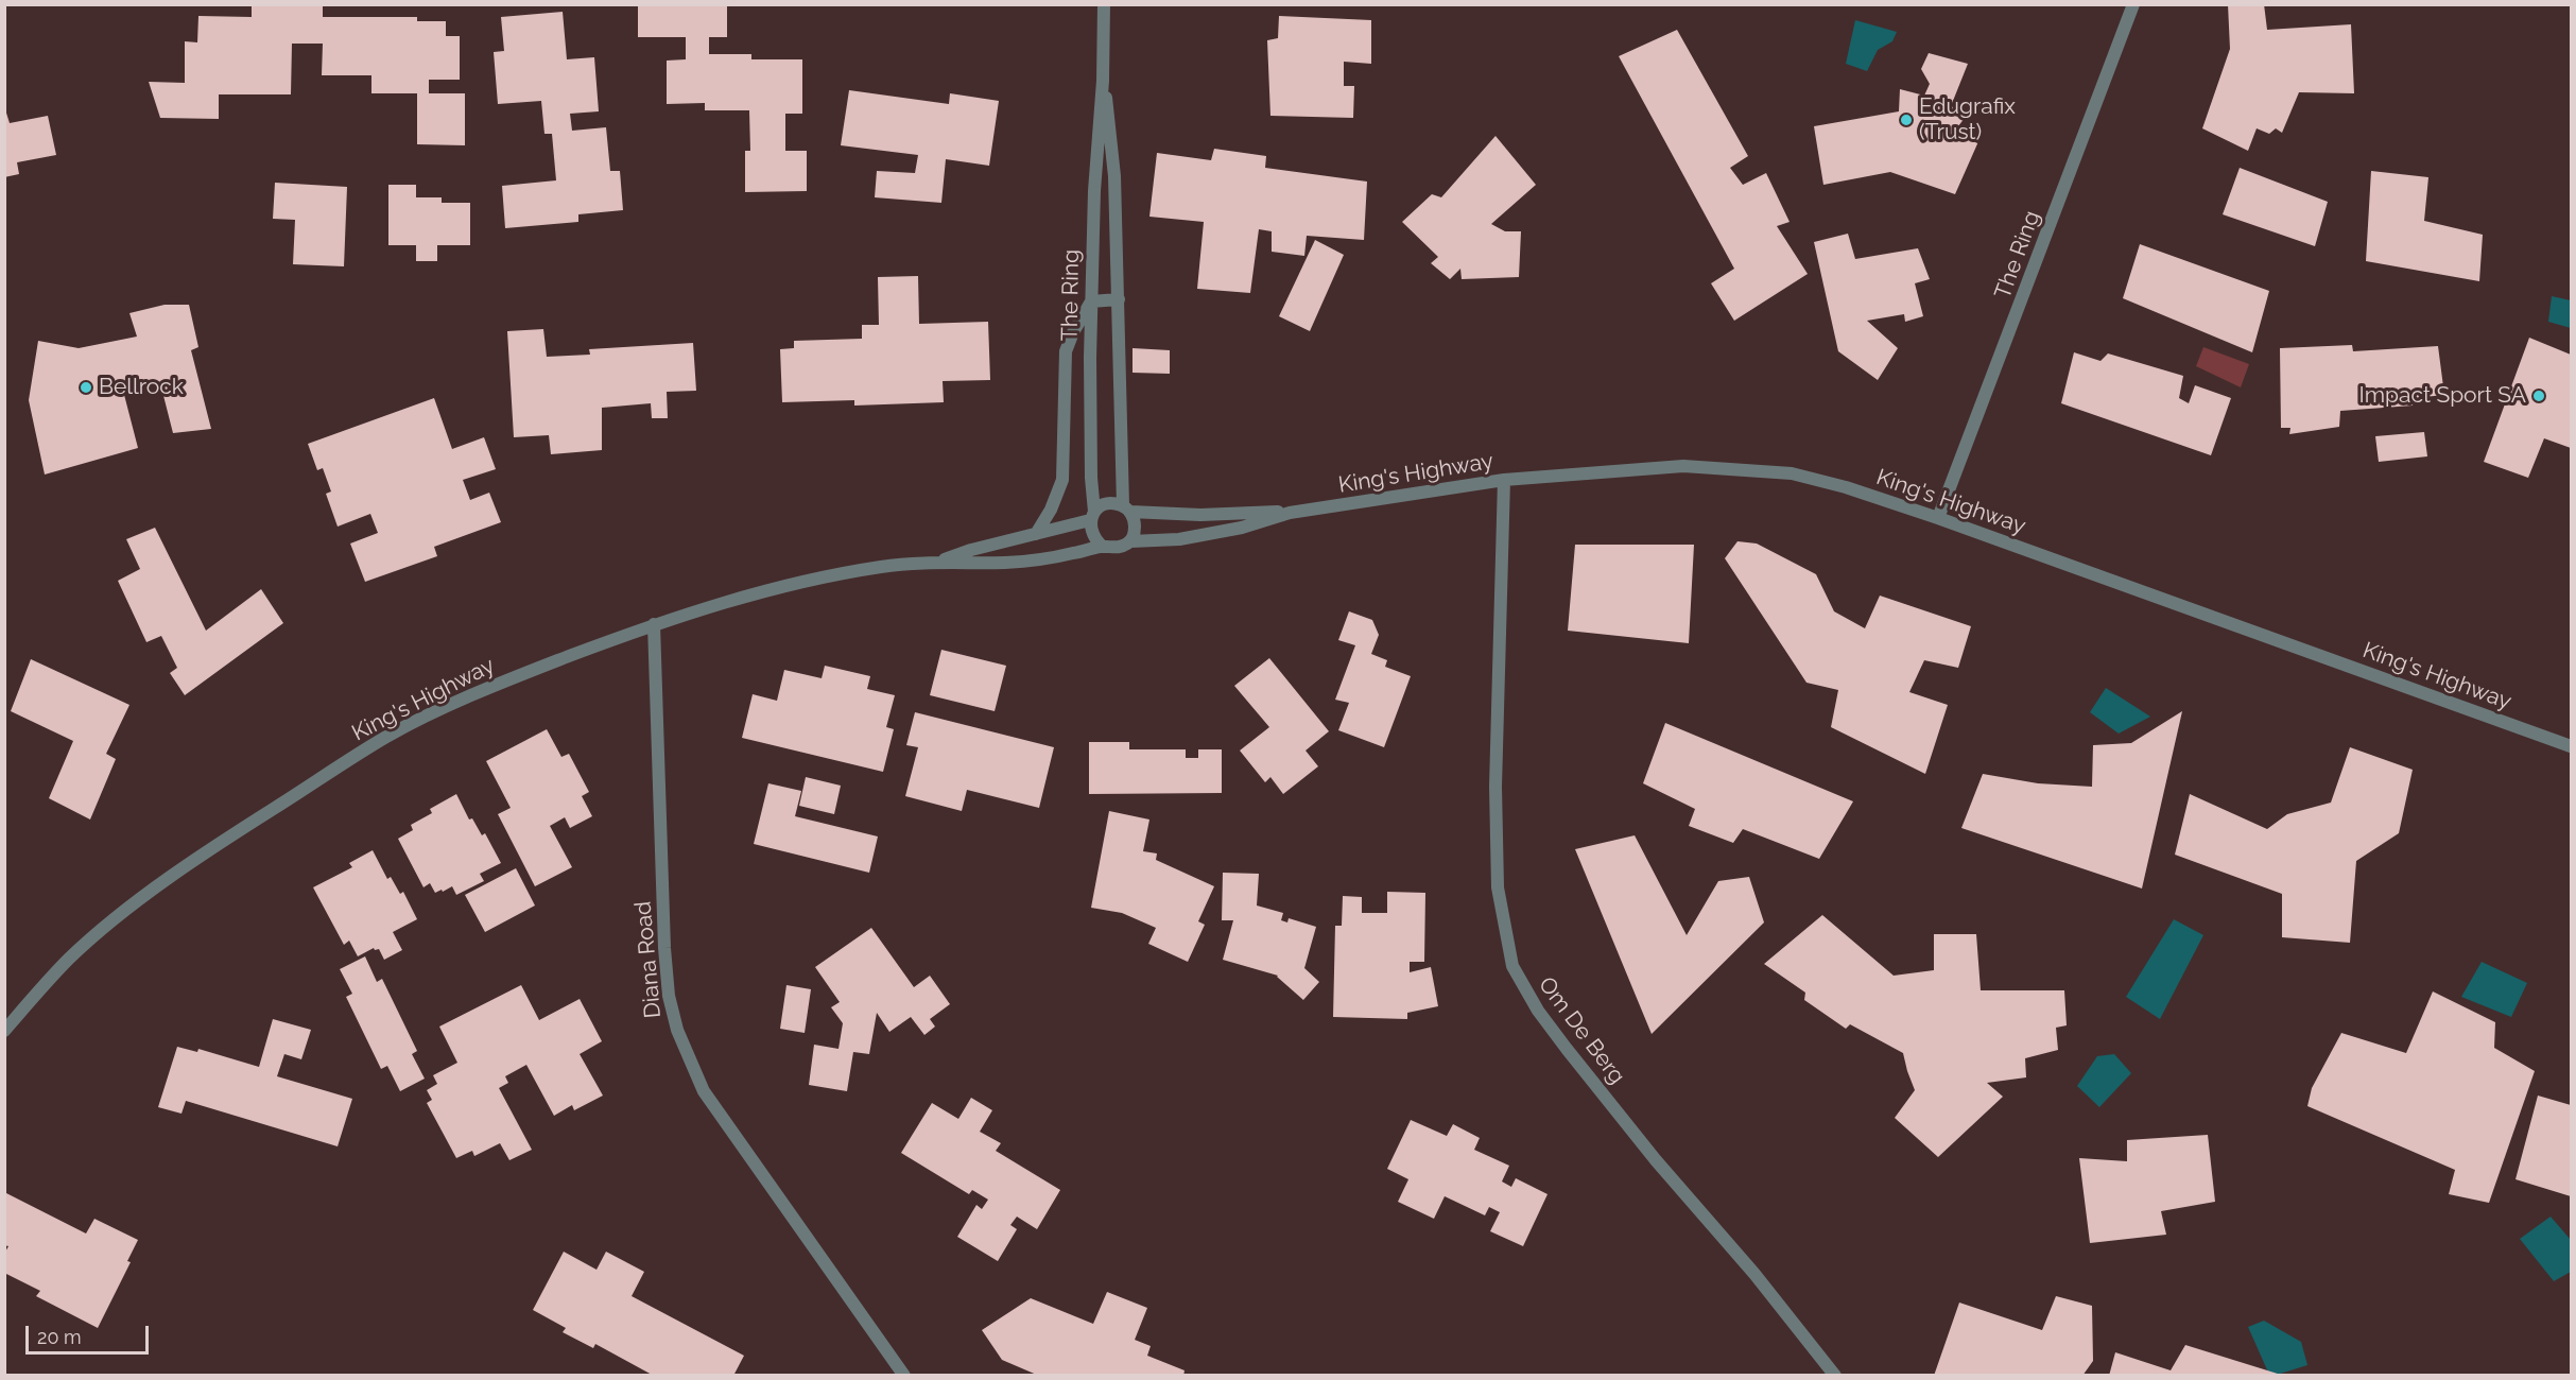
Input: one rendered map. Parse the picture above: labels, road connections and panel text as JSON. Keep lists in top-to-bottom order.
{
  "streets": {
    "street": [
      "The Ring",
      "King's Highway",
      "Diana Road",
      "Om De Berg"
    ]
  },
  "crossings": [
    ["The Ring", "King's Highway"],
    ["King's Highway", "Diana Road"],
    ["King's Highway", "Om De Berg"]
  ],
  "places": ["Edugrafix (Trust)", "Bellrock", "Impact Sport SA"],
  "scale_bar": "20 m"
}
